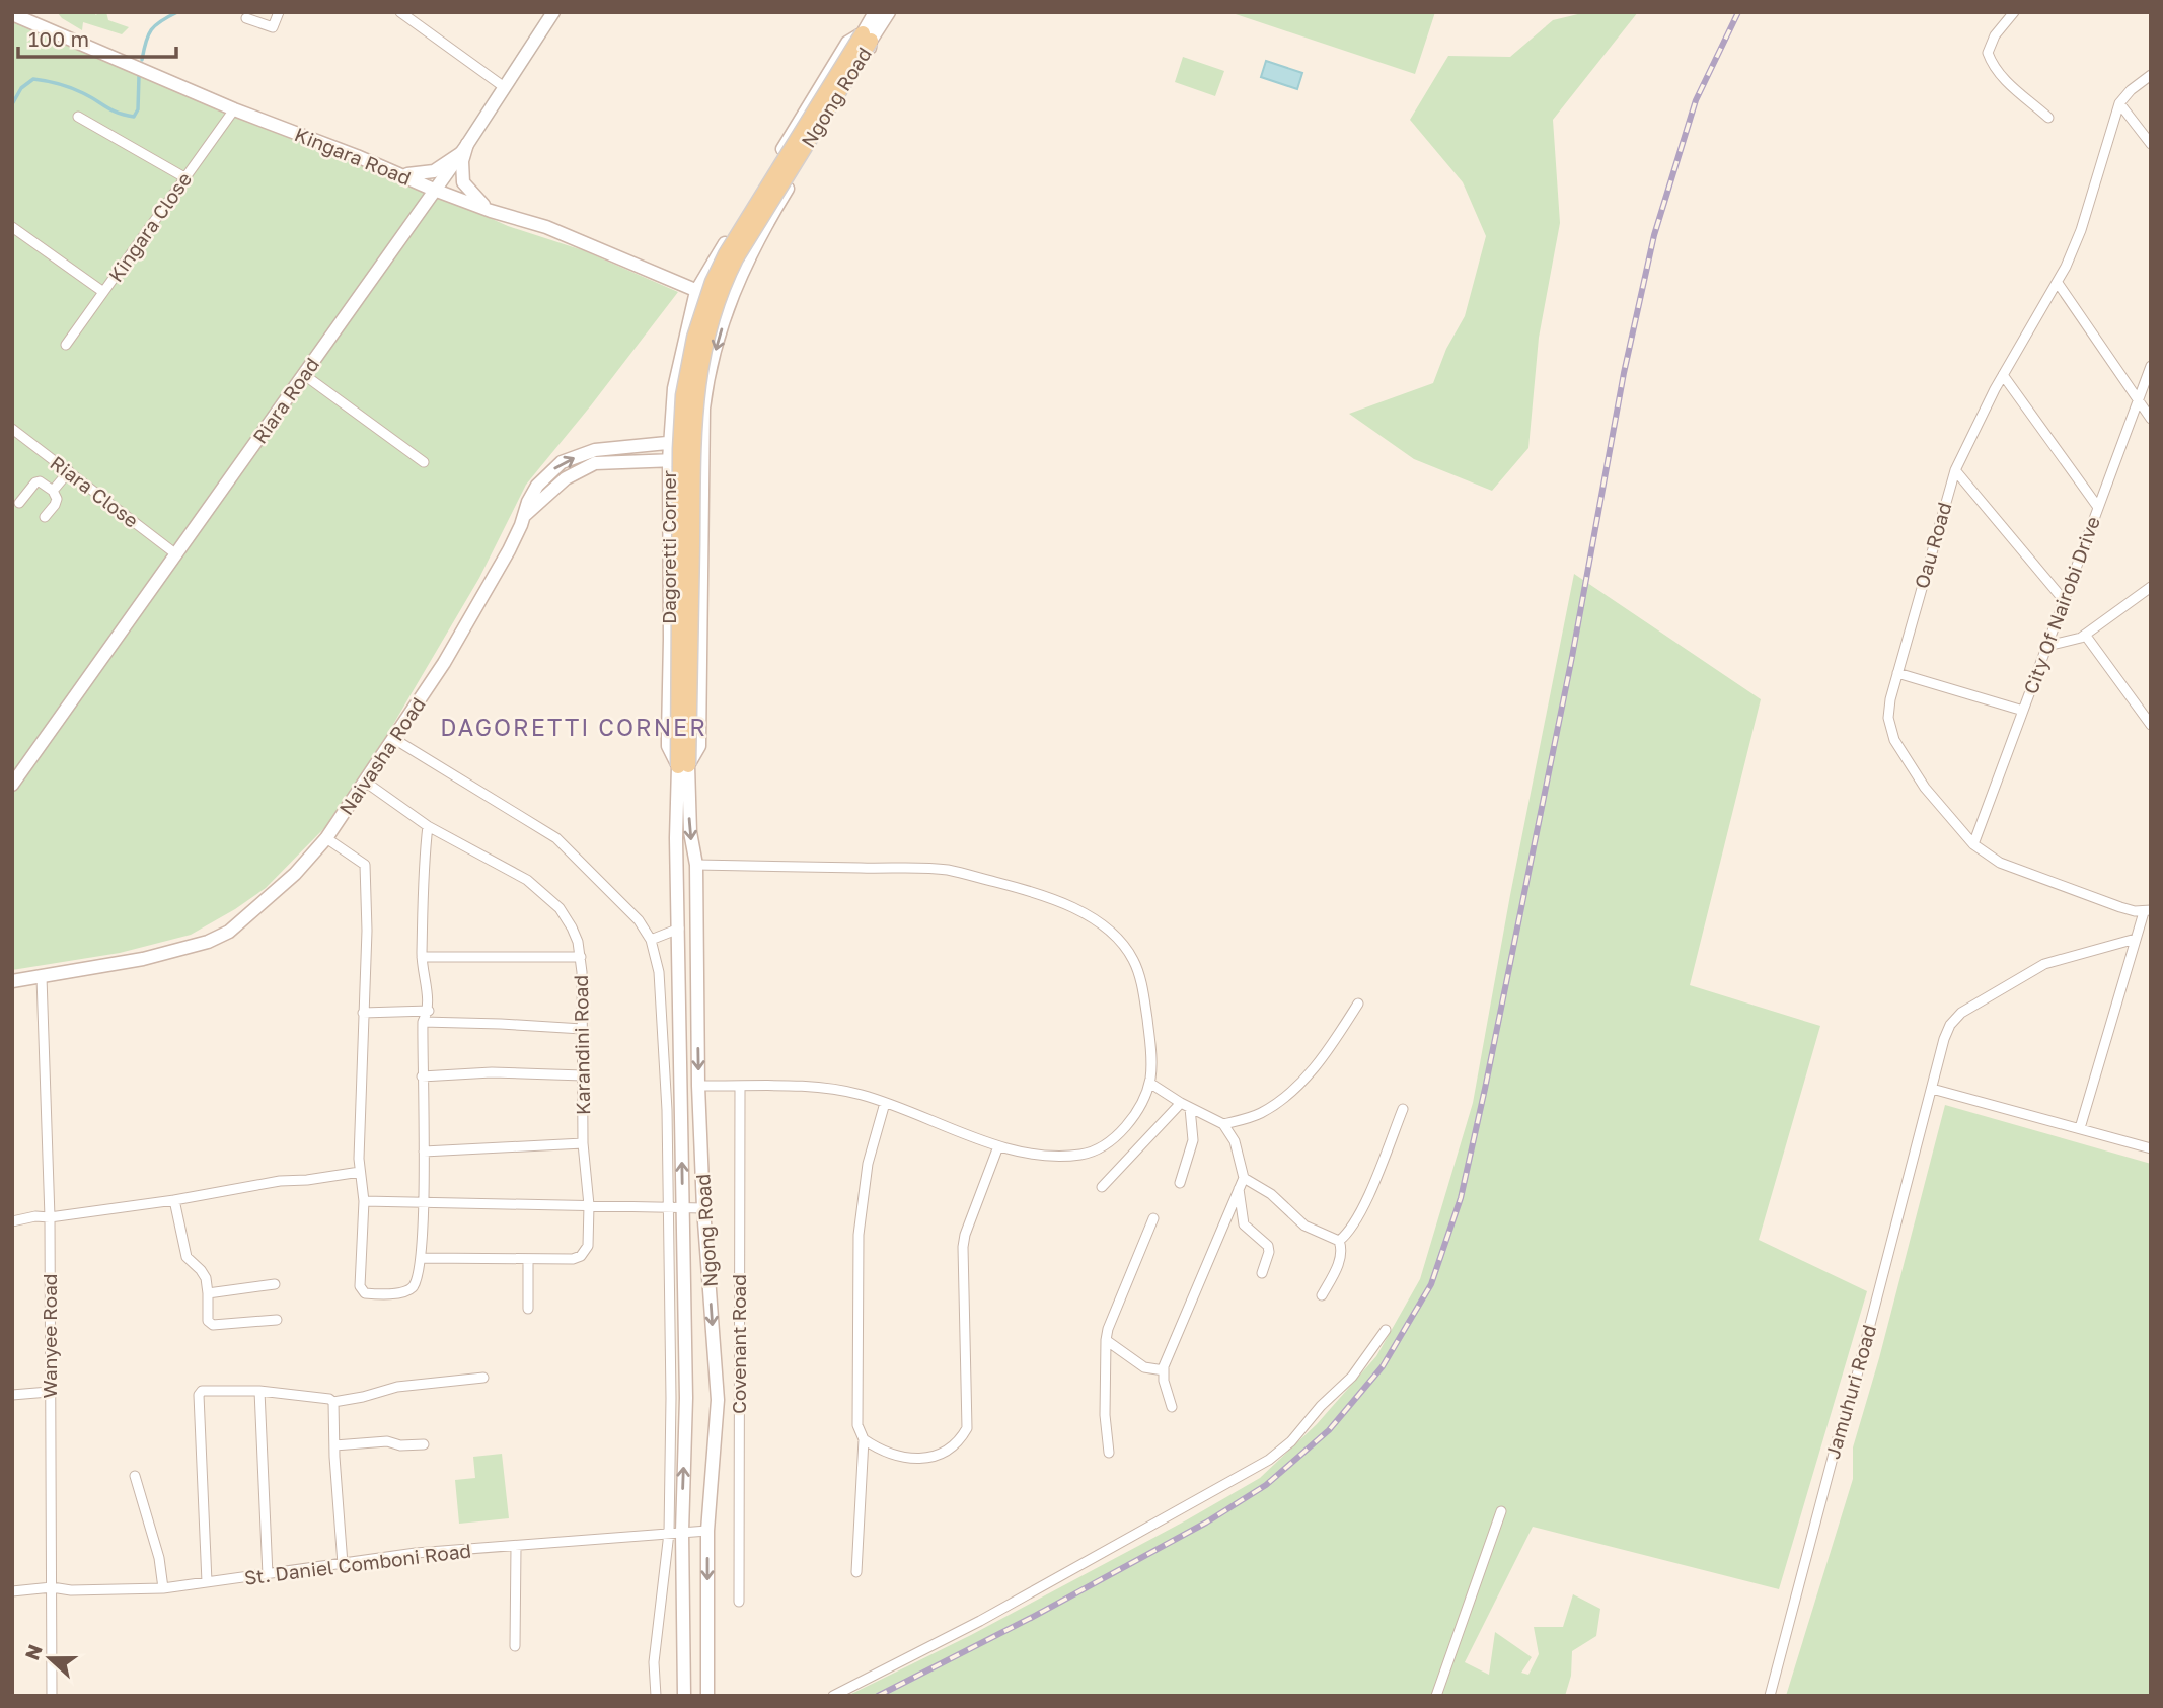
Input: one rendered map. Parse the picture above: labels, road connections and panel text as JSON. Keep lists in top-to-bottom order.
{
  "streets": {
    "main road": [
      "Ngong Road",
      "Kingara Road",
      "Riara Road",
      "Dagoretti Corner",
      "Naivasha Road"
    ],
    "street": [
      "Kingara Close",
      "Riara Close",
      "Oau Road",
      "City Of Nairobi Drive",
      "Karandini Road",
      "Wanyee Road",
      "Covenant Road",
      "Jamuhuri Road",
      "St. Daniel Comboni Road"
    ]
  },
  "crossings": [
    ["Ngong Road", "Kingara Road"],
    ["Ngong Road", "Dagoretti Corner"],
    ["Ngong Road", "Naivasha Road"],
    ["Ngong Road", "St. Daniel Comboni Road"],
    ["Kingara Road", "Kingara Close"],
    ["Kingara Road", "Riara Road"],
    ["Riara Road", "Riara Close"],
    ["Oau Road", "City Of Nairobi Drive"],
    ["Dagoretti Corner", "Naivasha Road"],
    ["Naivasha Road", "Karandini Road"],
    ["Naivasha Road", "Wanyee Road"],
    ["Wanyee Road", "St. Daniel Comboni Road"]
  ],
  "districts": ["DAGORETTI CORNER"],
  "scale_bar": "100 m",
  "north": "left"
}
